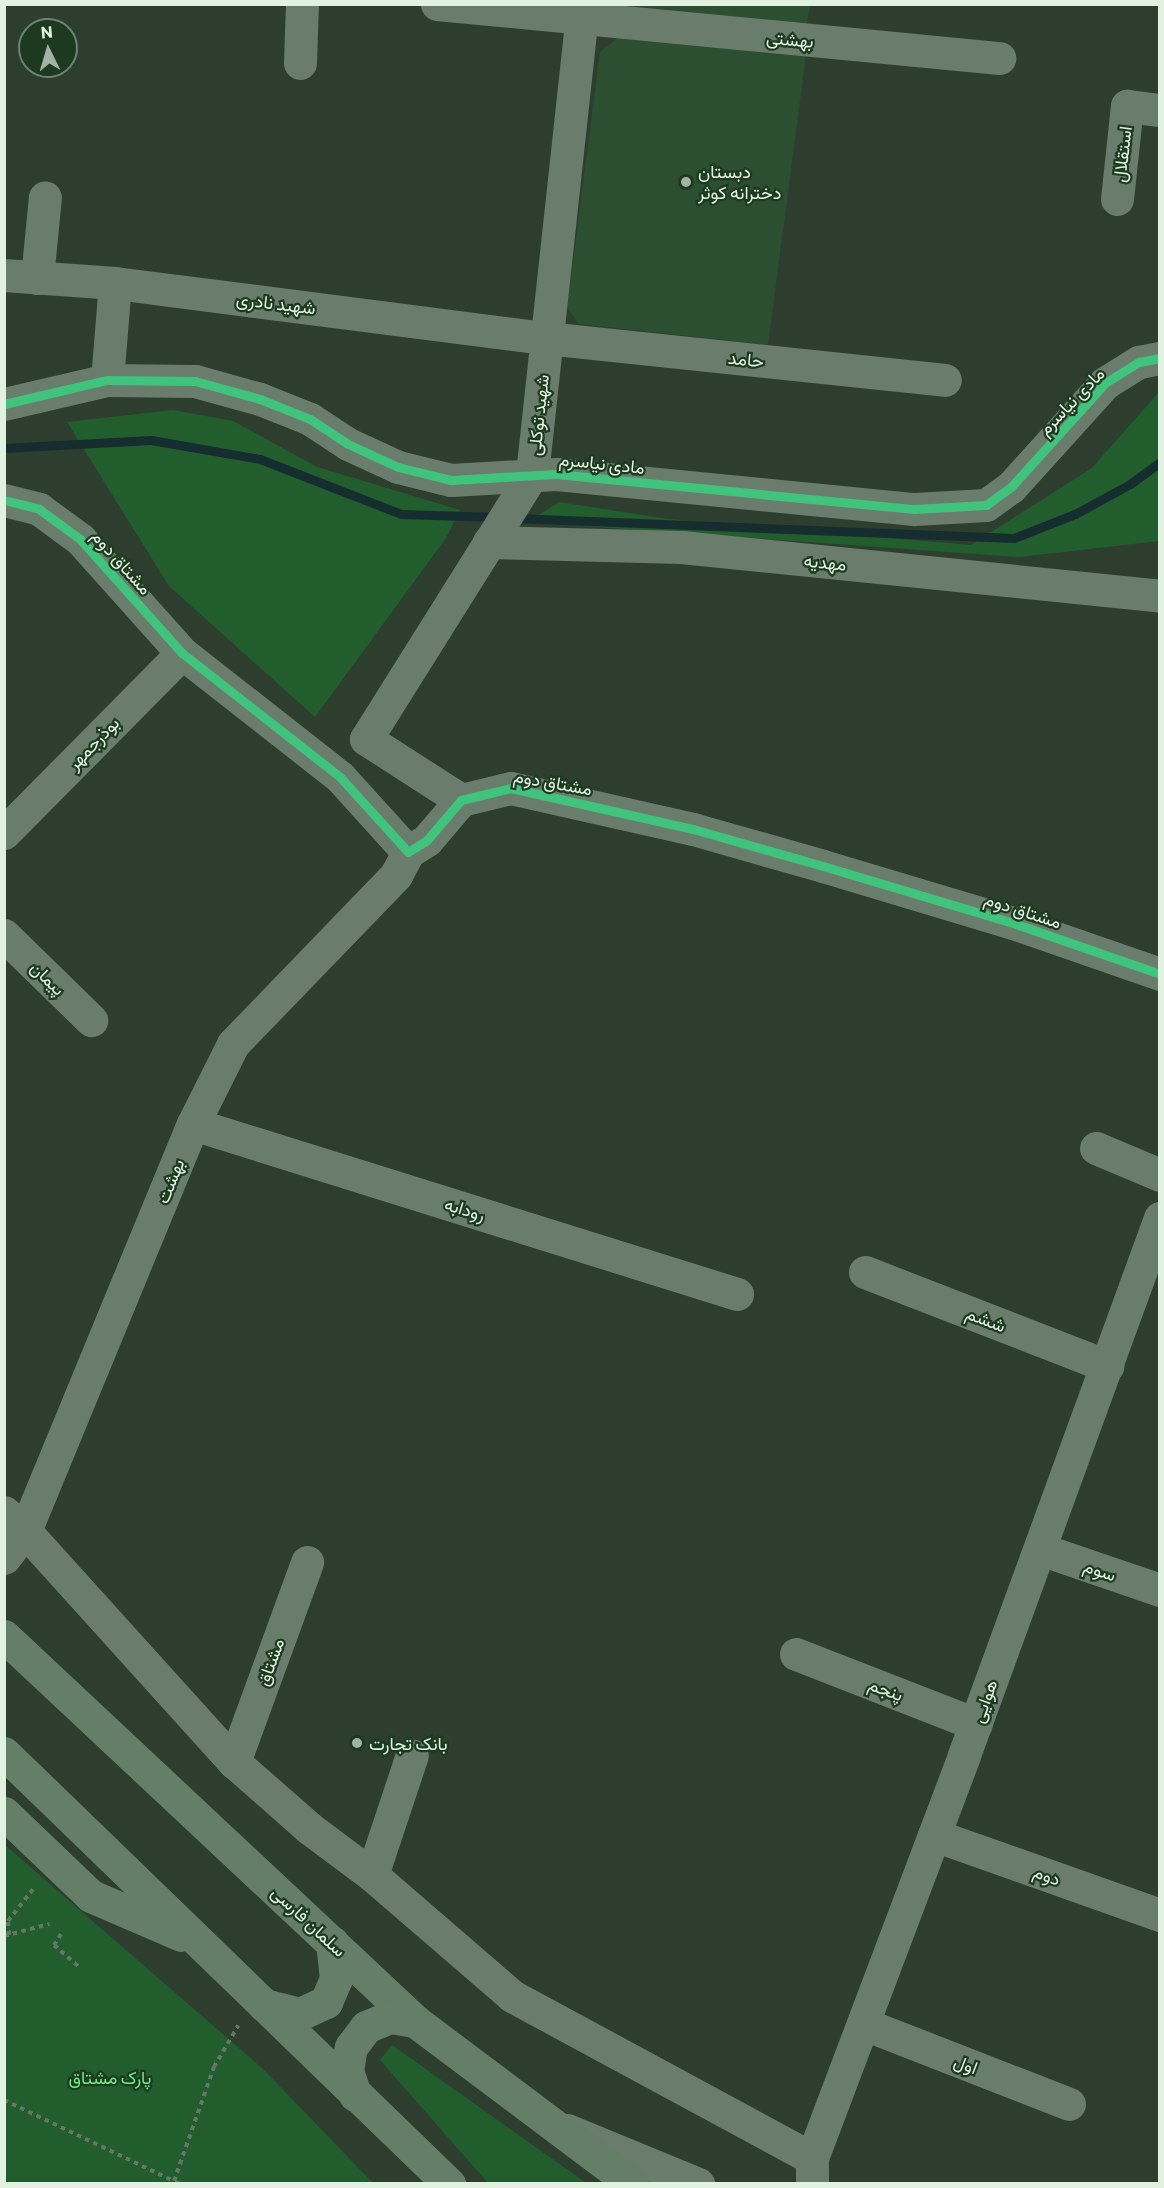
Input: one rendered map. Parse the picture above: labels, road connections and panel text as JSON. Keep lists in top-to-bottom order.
{
  "streets": {
    "main road": ["سلمان فارسی"],
    "street": [
      "بهشتی",
      "استقلال",
      "شهید نادری",
      "حامد",
      "مادی نیاسرم",
      "شهید توکلی",
      "مشتاق دوم",
      "مهدیه",
      "بوذرجمهر",
      "پیمان",
      "بهشت",
      "رودابه",
      "ششم",
      "سوم",
      "مشتاق",
      "پنجم",
      "هوایی",
      "دوم",
      "اول"
    ]
  },
  "crossings": [
    ["بهشتی", "شهید توکلی"],
    ["شهید نادری", "حامد"],
    ["شهید نادری", "شهید توکلی"],
    ["حامد", "شهید توکلی"],
    ["مادی نیاسرم", "شهید توکلی"],
    ["شهید توکلی", "مشتاق دوم"],
    ["شهید توکلی", "مهدیه"],
    ["مشتاق دوم", "بوذرجمهر"],
    ["مشتاق دوم", "بهشت"],
    ["بهشت", "رودابه"],
    ["ششم", "هوایی"],
    ["سوم", "هوایی"],
    ["پنجم", "هوایی"],
    ["هوایی", "دوم"],
    ["هوایی", "اول"]
  ],
  "parks": ["پارک مشتاق"],
  "places": ["دبستان دخترانه کوثر", "بانک تجارت"],
  "north": "top"
}
